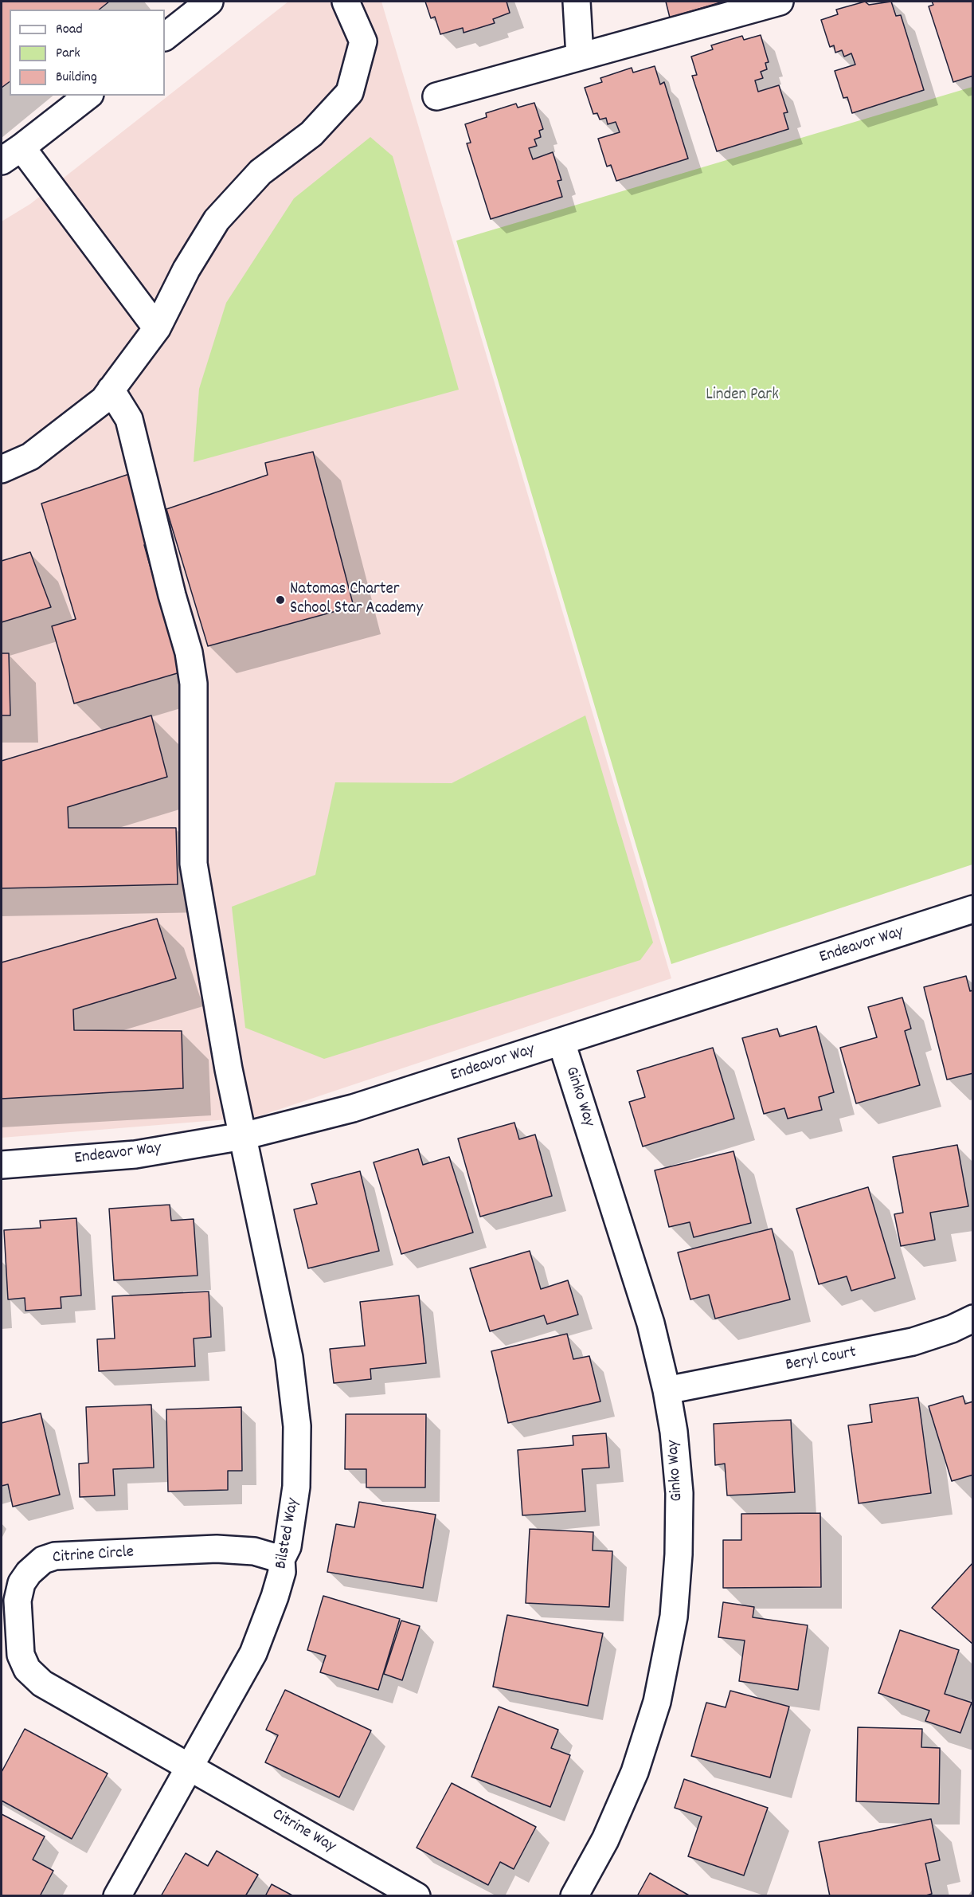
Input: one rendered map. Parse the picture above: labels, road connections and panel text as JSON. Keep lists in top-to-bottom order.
{
  "streets": {
    "street": [
      "Endeavor Way",
      "Ginko Way",
      "Beryl Court",
      "Bilsted Way",
      "Citrine Circle",
      "Citrine Way"
    ]
  },
  "crossings": [
    ["Endeavor Way", "Ginko Way"],
    ["Endeavor Way", "Bilsted Way"],
    ["Ginko Way", "Beryl Court"],
    ["Bilsted Way", "Citrine Circle"],
    ["Bilsted Way", "Citrine Way"],
    ["Citrine Circle", "Citrine Way"]
  ],
  "parks": ["Linden Park"],
  "places": ["Natomas Charter School Star Academy"],
  "legend": ["Road", "Park", "Building"]
}
